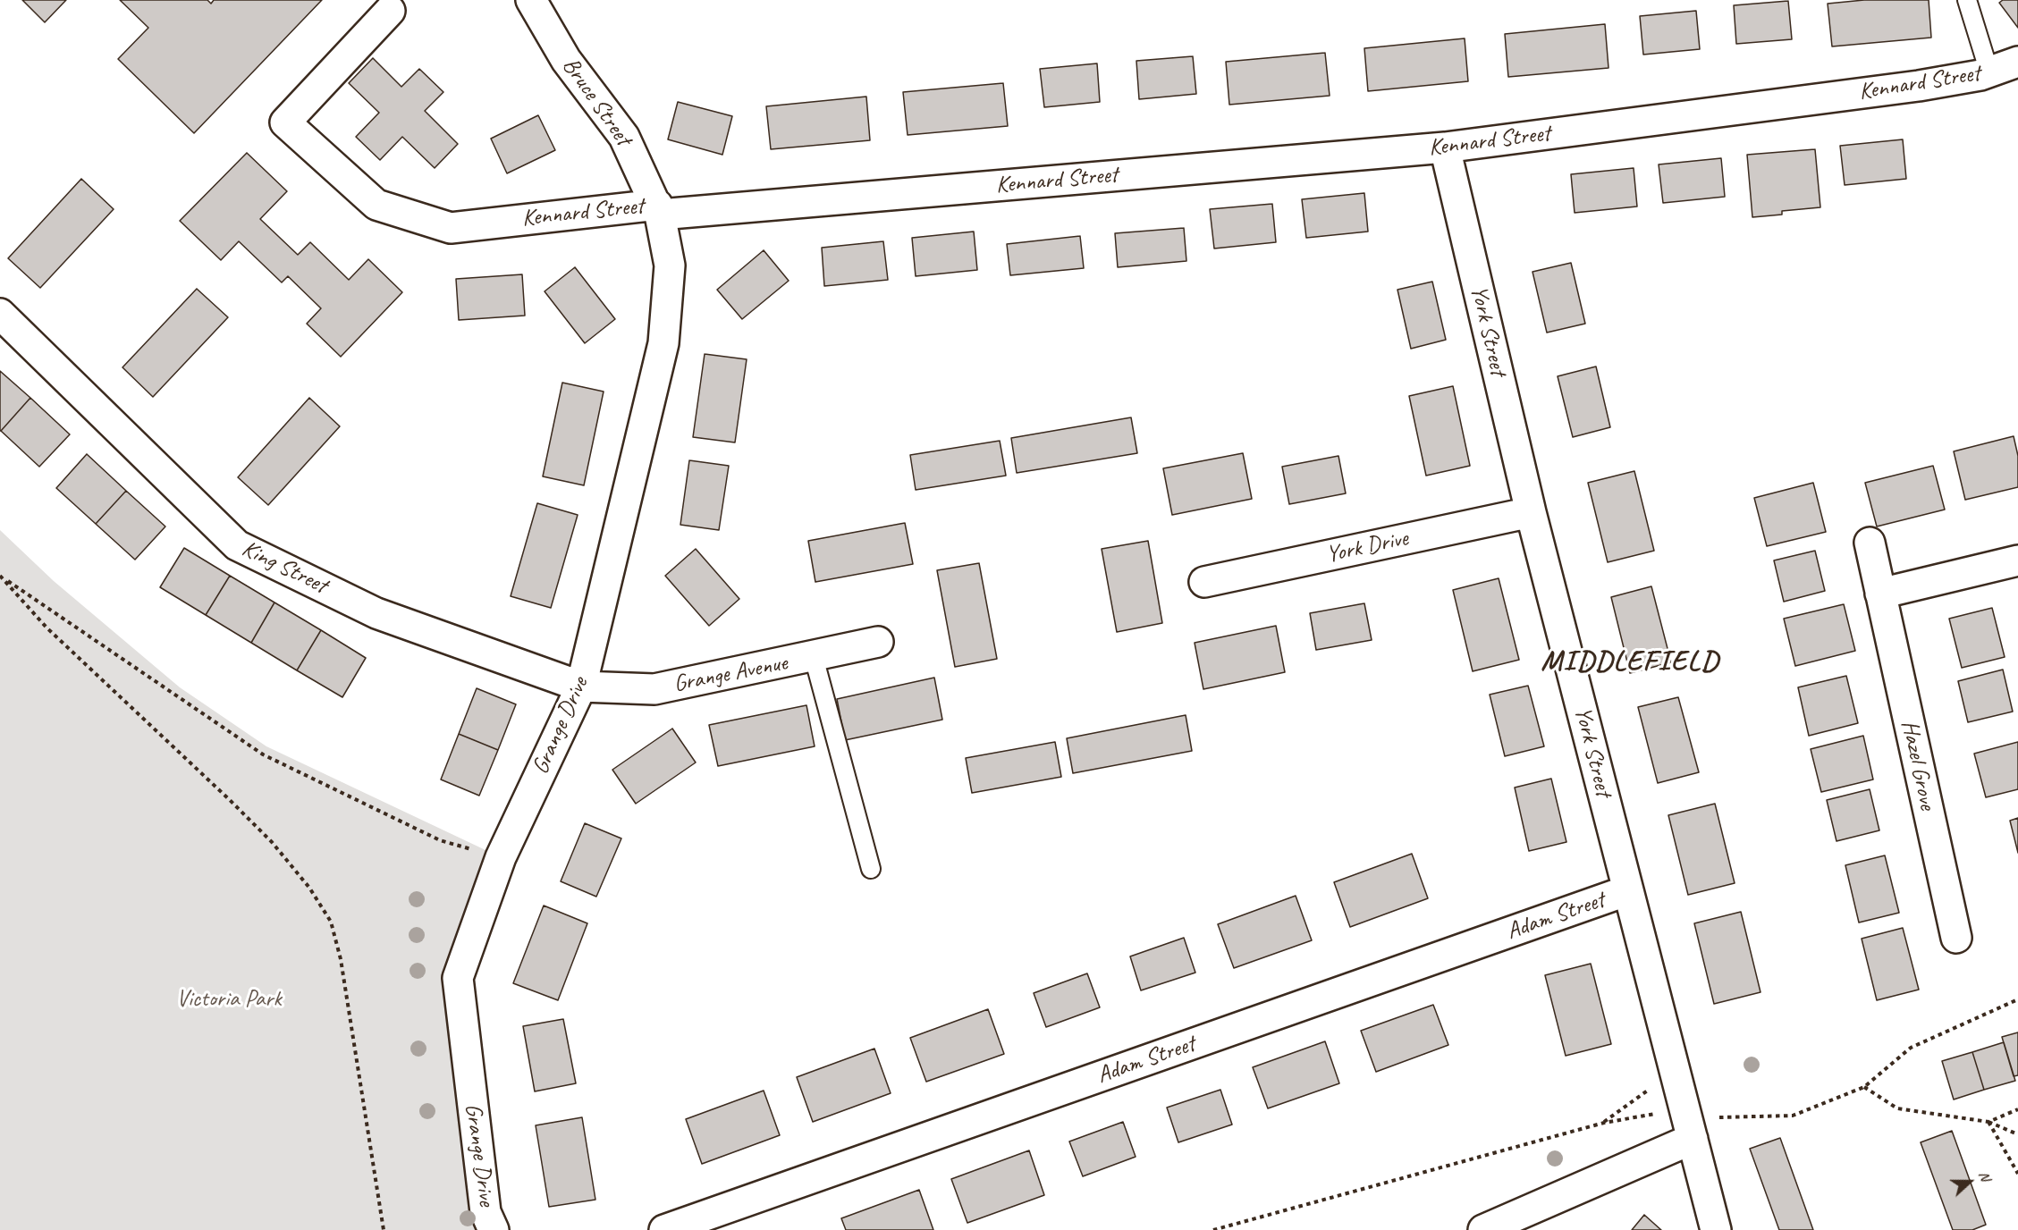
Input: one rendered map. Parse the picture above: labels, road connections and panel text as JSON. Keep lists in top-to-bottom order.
{
  "streets": {
    "street": [
      "Kennard Street",
      "Bruce Street",
      "York Street",
      "York Drive",
      "King Street",
      "Grange Avenue",
      "Grange Drive",
      "Hazel Grove",
      "Adam Street"
    ]
  },
  "crossings": [
    ["Kennard Street", "Bruce Street"],
    ["Kennard Street", "York Street"],
    ["Kennard Street", "Grange Drive"],
    ["Bruce Street", "Grange Drive"],
    ["York Street", "York Drive"],
    ["York Street", "Adam Street"],
    ["King Street", "Grange Avenue"],
    ["King Street", "Grange Drive"],
    ["Grange Avenue", "Grange Drive"]
  ],
  "districts": ["MIDDLEFIELD"],
  "parks": ["Victoria Park"],
  "north": "right"
}
